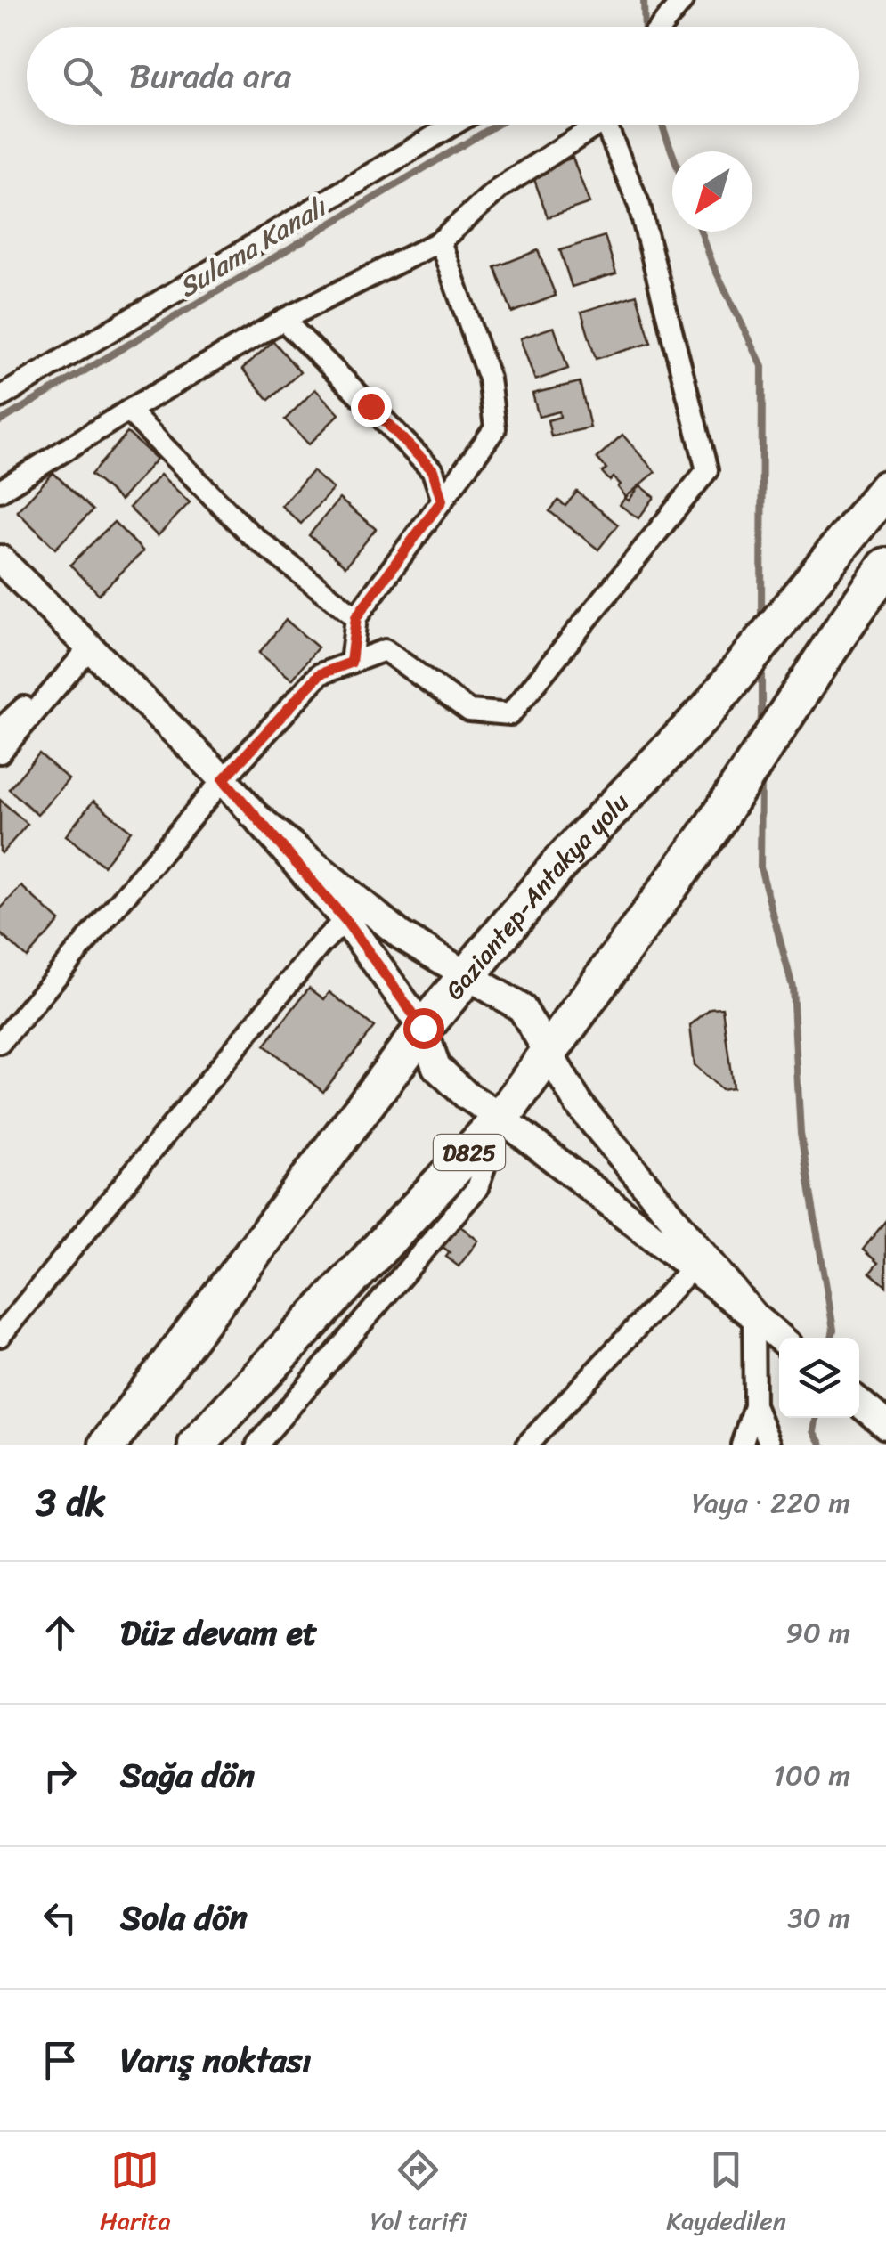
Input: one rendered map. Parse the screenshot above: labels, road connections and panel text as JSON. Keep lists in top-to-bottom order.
{
  "streets": {
    "highway": ["Gaziantep-Antakya yolu", "D825"]
  },
  "crossings": [
    ["Gaziantep-Antakya yolu", "D825"]
  ],
  "water": ["Sulama Kanalı"],
  "north": "bottom left",
  "page": {
    "search": "Burada ara",
    "heading": ["3 dk", "Yaya · 220 m"],
    "list": [
      ["Düz devam et", "90 m"],
      ["Sağa dön", "100 m"],
      ["Sola dön", "30 m"],
      "Varış noktası"
    ],
    "nav": ["Harita", "Yol tarifi", "Kaydedilen"]
  }
}
